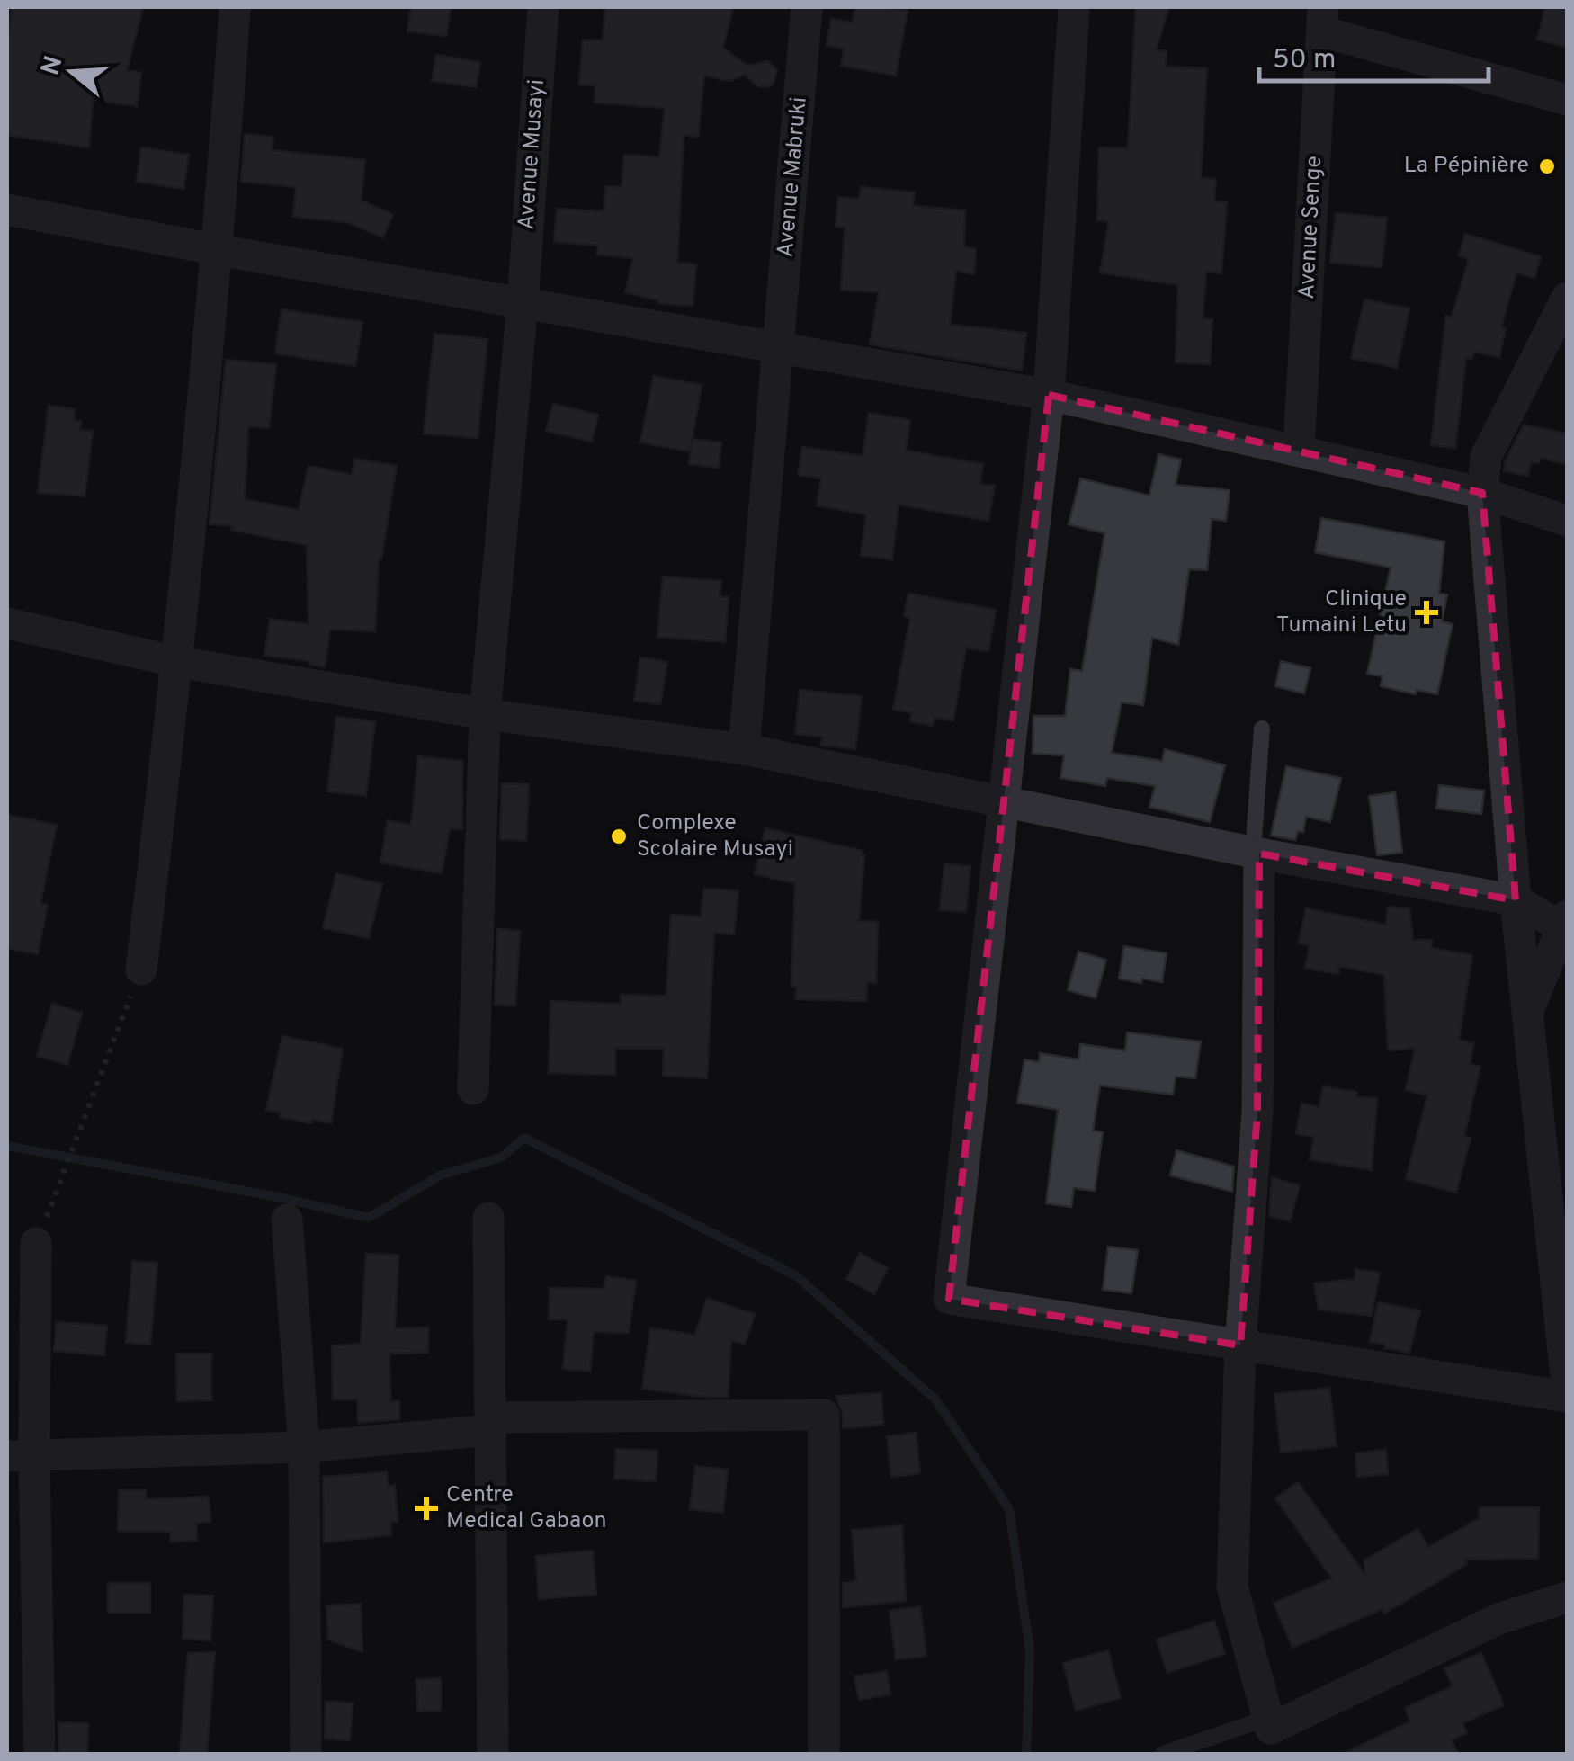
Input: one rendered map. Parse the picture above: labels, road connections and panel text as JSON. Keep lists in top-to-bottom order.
{
  "streets": {
    "street": ["Avenue Musayi", "Avenue Mabruki", "Avenue Senge"]
  },
  "places": {
    "other": ["La Pépinière", "Complexe Scolaire Musayi"],
    "health": ["Clinique Tumaini Letu", "Centre Medical Gabaon"]
  },
  "scale_bar": "50 m",
  "north": "left"
}
